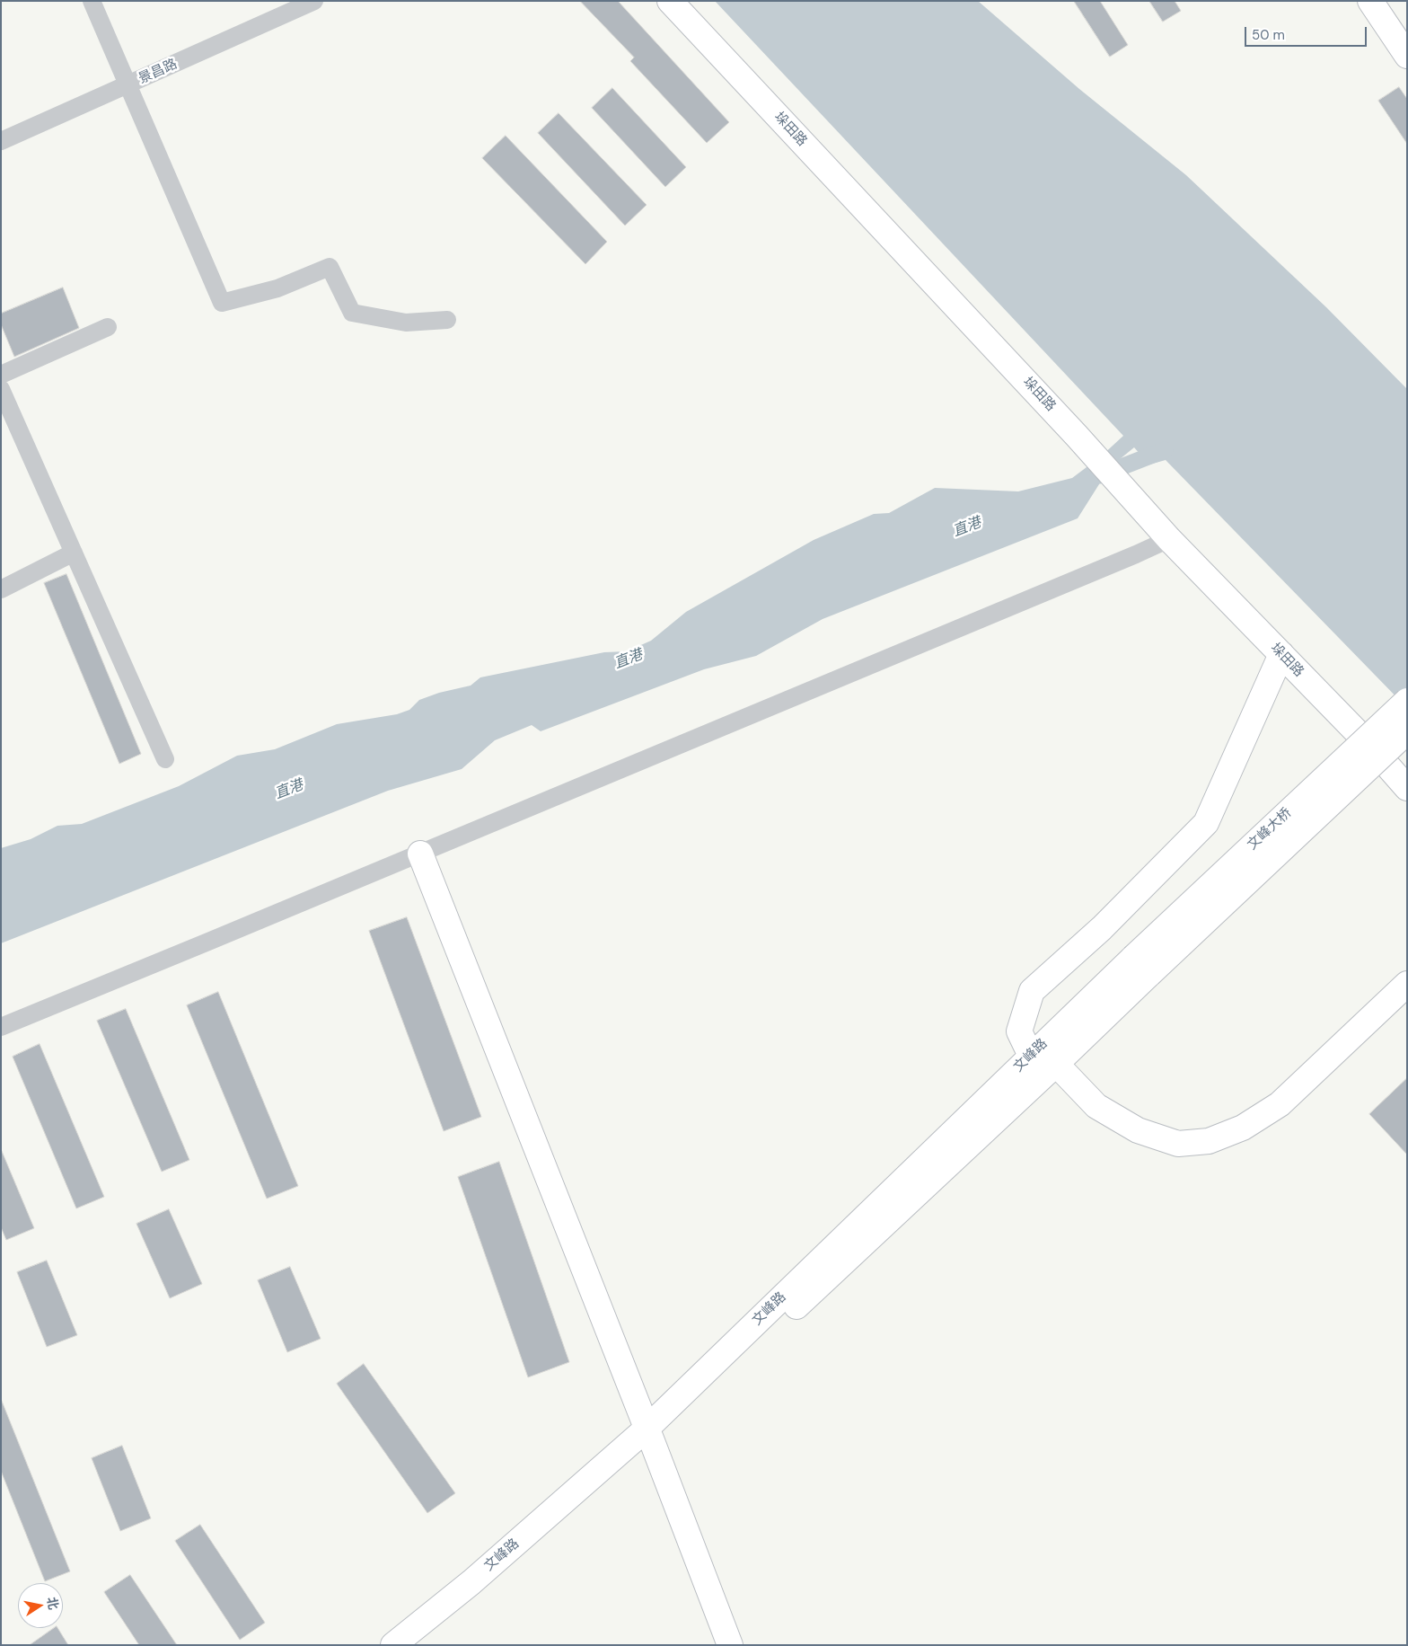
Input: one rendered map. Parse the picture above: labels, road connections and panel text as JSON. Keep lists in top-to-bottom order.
{
  "streets": {
    "street": [
      "景昌路",
      "垛田路",
      "文峰大桥",
      "文峰路"
    ]
  },
  "crossings": [
    ["文峰大桥", "文峰路"]
  ],
  "water": ["直港"],
  "scale_bar": "50 m",
  "north": "right"
}
